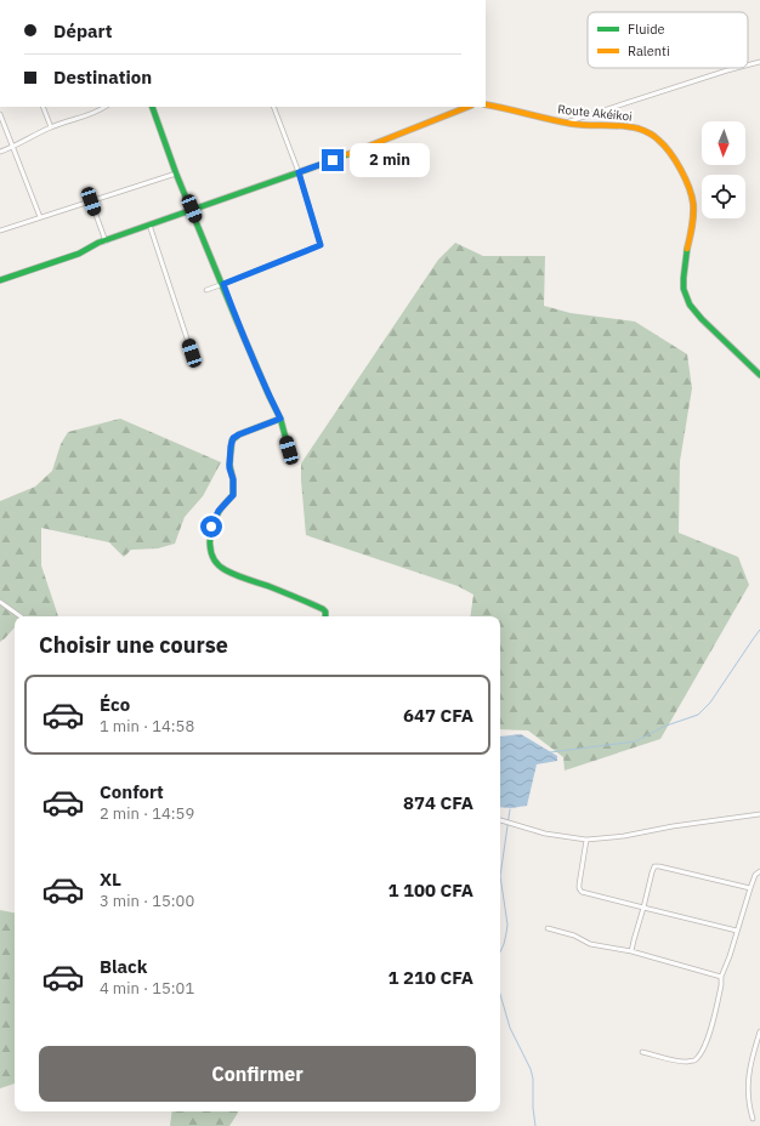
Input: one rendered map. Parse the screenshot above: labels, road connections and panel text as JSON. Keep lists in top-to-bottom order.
{
  "streets": {
    "street": ["Route Akéikoi"]
  },
  "legend": ["Fluide", "Ralenti"],
  "north": "bottom",
  "page": {
    "banner": ["Départ", "Destination"],
    "bubble": "2 min",
    "heading": "Choisir une course",
    "list": [
      {
        "name": "Éco",
        "note": "1 min · 14:58",
        "value": "647 CFA"
      },
      {
        "name": "Confort",
        "note": "2 min · 14:59",
        "value": "874 CFA"
      },
      {
        "name": "XL",
        "note": "3 min · 15:00",
        "value": "1 100 CFA"
      },
      {
        "name": "Black",
        "note": "4 min · 15:01",
        "value": "1 210 CFA"
      }
    ],
    "buttons": "Confirmer"
  }
}
